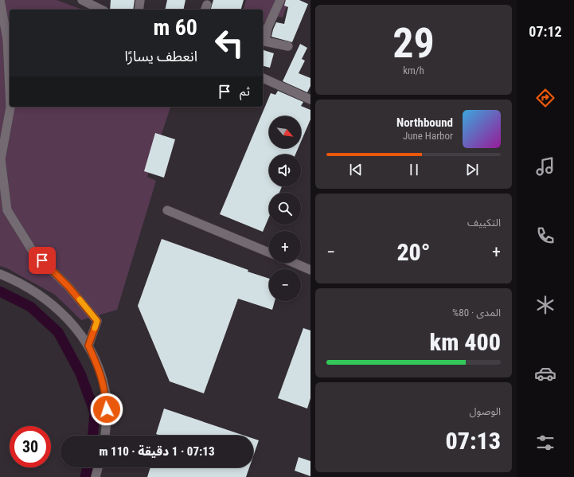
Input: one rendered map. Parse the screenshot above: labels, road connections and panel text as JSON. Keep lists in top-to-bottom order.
{
  "north": "bottom right",
  "page": {
    "tabs": "07:12",
    "tile": [
      ["29", "km/h"],
      "التكييف",
      ["المدى · 80%", "400 km"],
      ["الوصول", "07:13"]
    ],
    "turn": ["60 m", "انعطف يسارًا"],
    "then": "ثم",
    "song": ["Northbound", "June Harbor"],
    "map_buttons": ["+", "−"],
    "heat": ["−", "20°", "+"],
    "limit": "30",
    "trip": "07:13 · 1 دقيقة · 110 m"
  }
}
